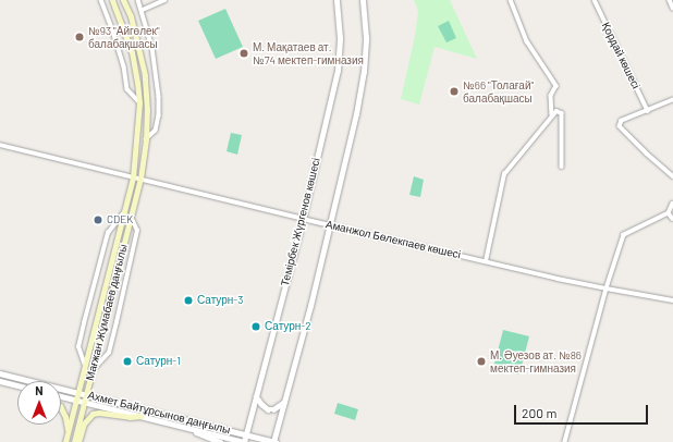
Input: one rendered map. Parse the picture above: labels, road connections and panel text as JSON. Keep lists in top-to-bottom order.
{
  "streets": {
    "main road": ["Мағжан Жұмабаев даңғылы"],
    "street": [
      "Қордай көшесі",
      "Темірбек Жүргенов көшесі",
      "Аманжол Бөлекпаев көшесі",
      "Ахмет Байтұрсынов даңғылы"
    ]
  },
  "crossings": [
    ["Темірбек Жүргенов көшесі", "Аманжол Бөлекпаев көшесі"],
    ["Темірбек Жүргенов көшесі", "Ахмет Байтұрсынов даңғылы"],
    ["Аманжол Бөлекпаев көшесі", "Мағжан Жұмабаев даңғылы"],
    ["Мағжан Жұмабаев даңғылы", "Ахмет Байтұрсынов даңғылы"]
  ],
  "places": [
    "№93 \"Айгөлек\" балабақшасы",
    "М. Мақатаев ат. №74 мектеп-гимназия",
    "№66 \"Толағай\" балабақшасы",
    "CDEK",
    "Сатурн-3",
    "Сатурн-2",
    "Сатурн-1",
    "М. Әуезов ат. №86 мектеп-гимназия"
  ],
  "scale_bar": "200 m",
  "north": "top"
}
